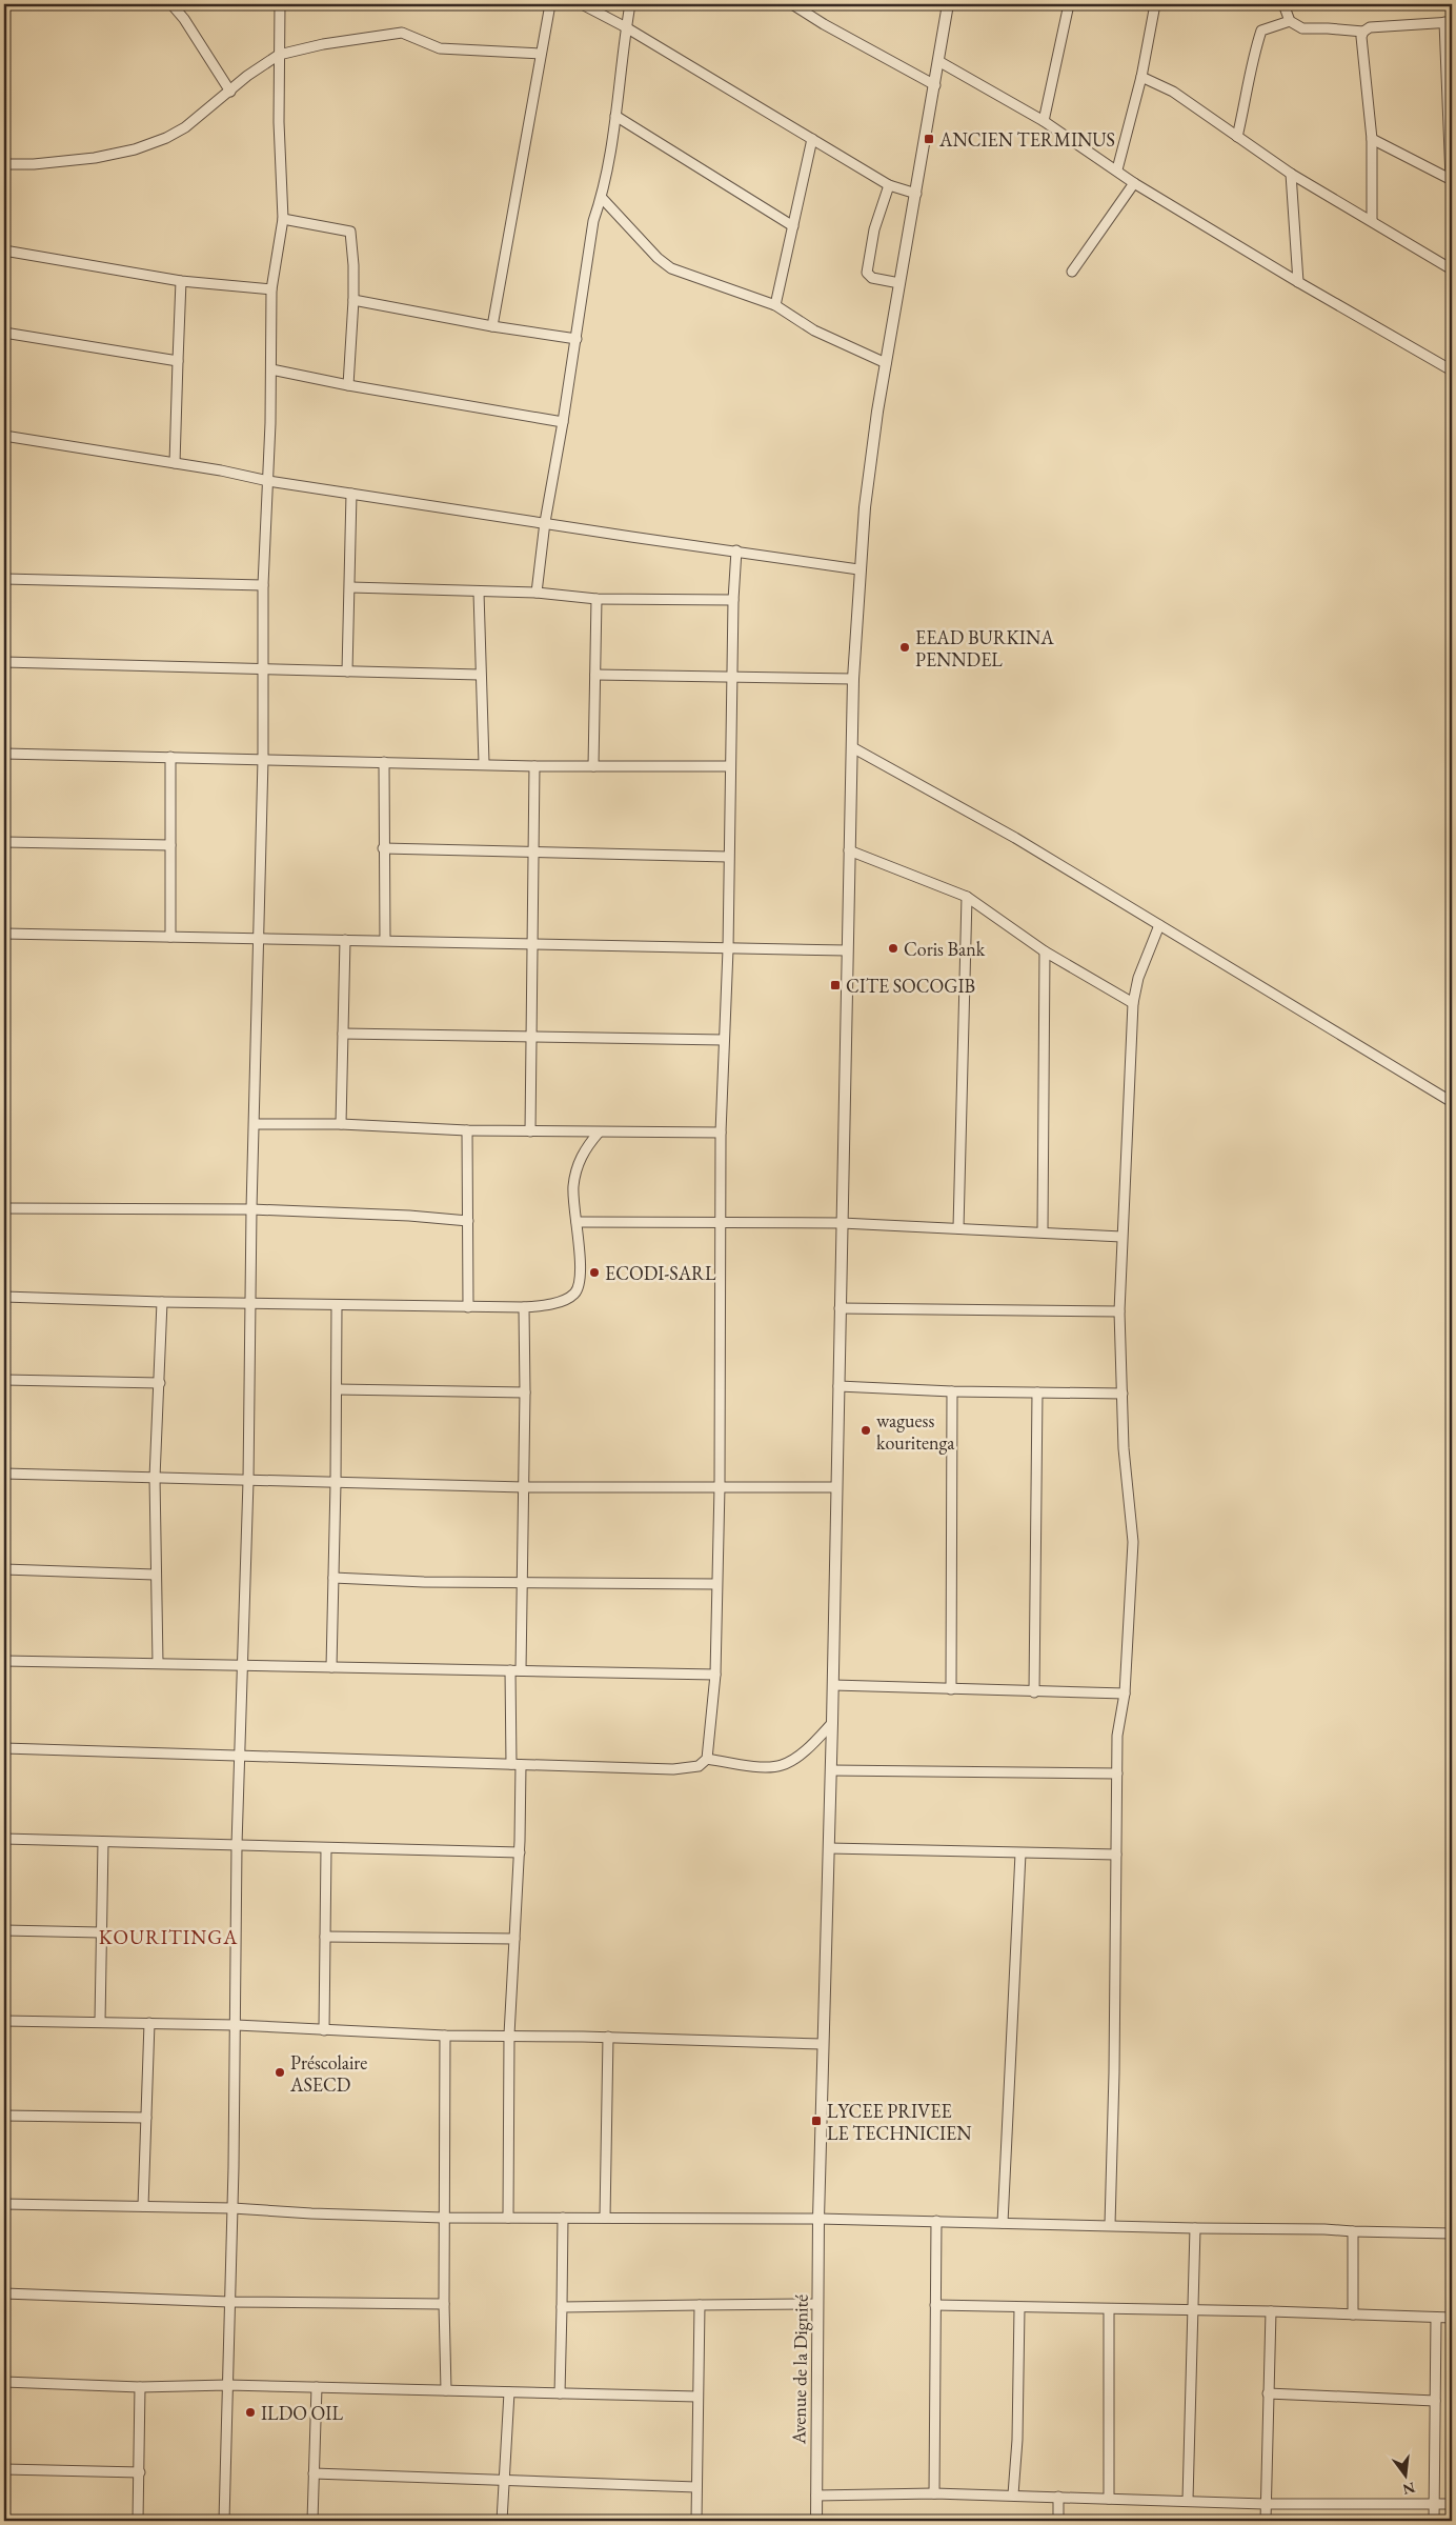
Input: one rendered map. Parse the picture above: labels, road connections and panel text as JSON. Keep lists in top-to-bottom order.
{
  "streets": {
    "street": ["Avenue de la Dignité"]
  },
  "districts": ["KOURITINGA"],
  "places": {
    "transit": ["ANCIEN TERMINUS", "CITE SOCOGIB", "LYCEE PRIVEE LE TECHNICIEN"],
    "other": [
      "EEAD BURKINA PENNDEL",
      "Coris Bank",
      "ECODI-SARL",
      "waguess kouritenga",
      "Préscolaire ASECD",
      "ILDO OIL"
    ]
  },
  "north": "bottom"
}
